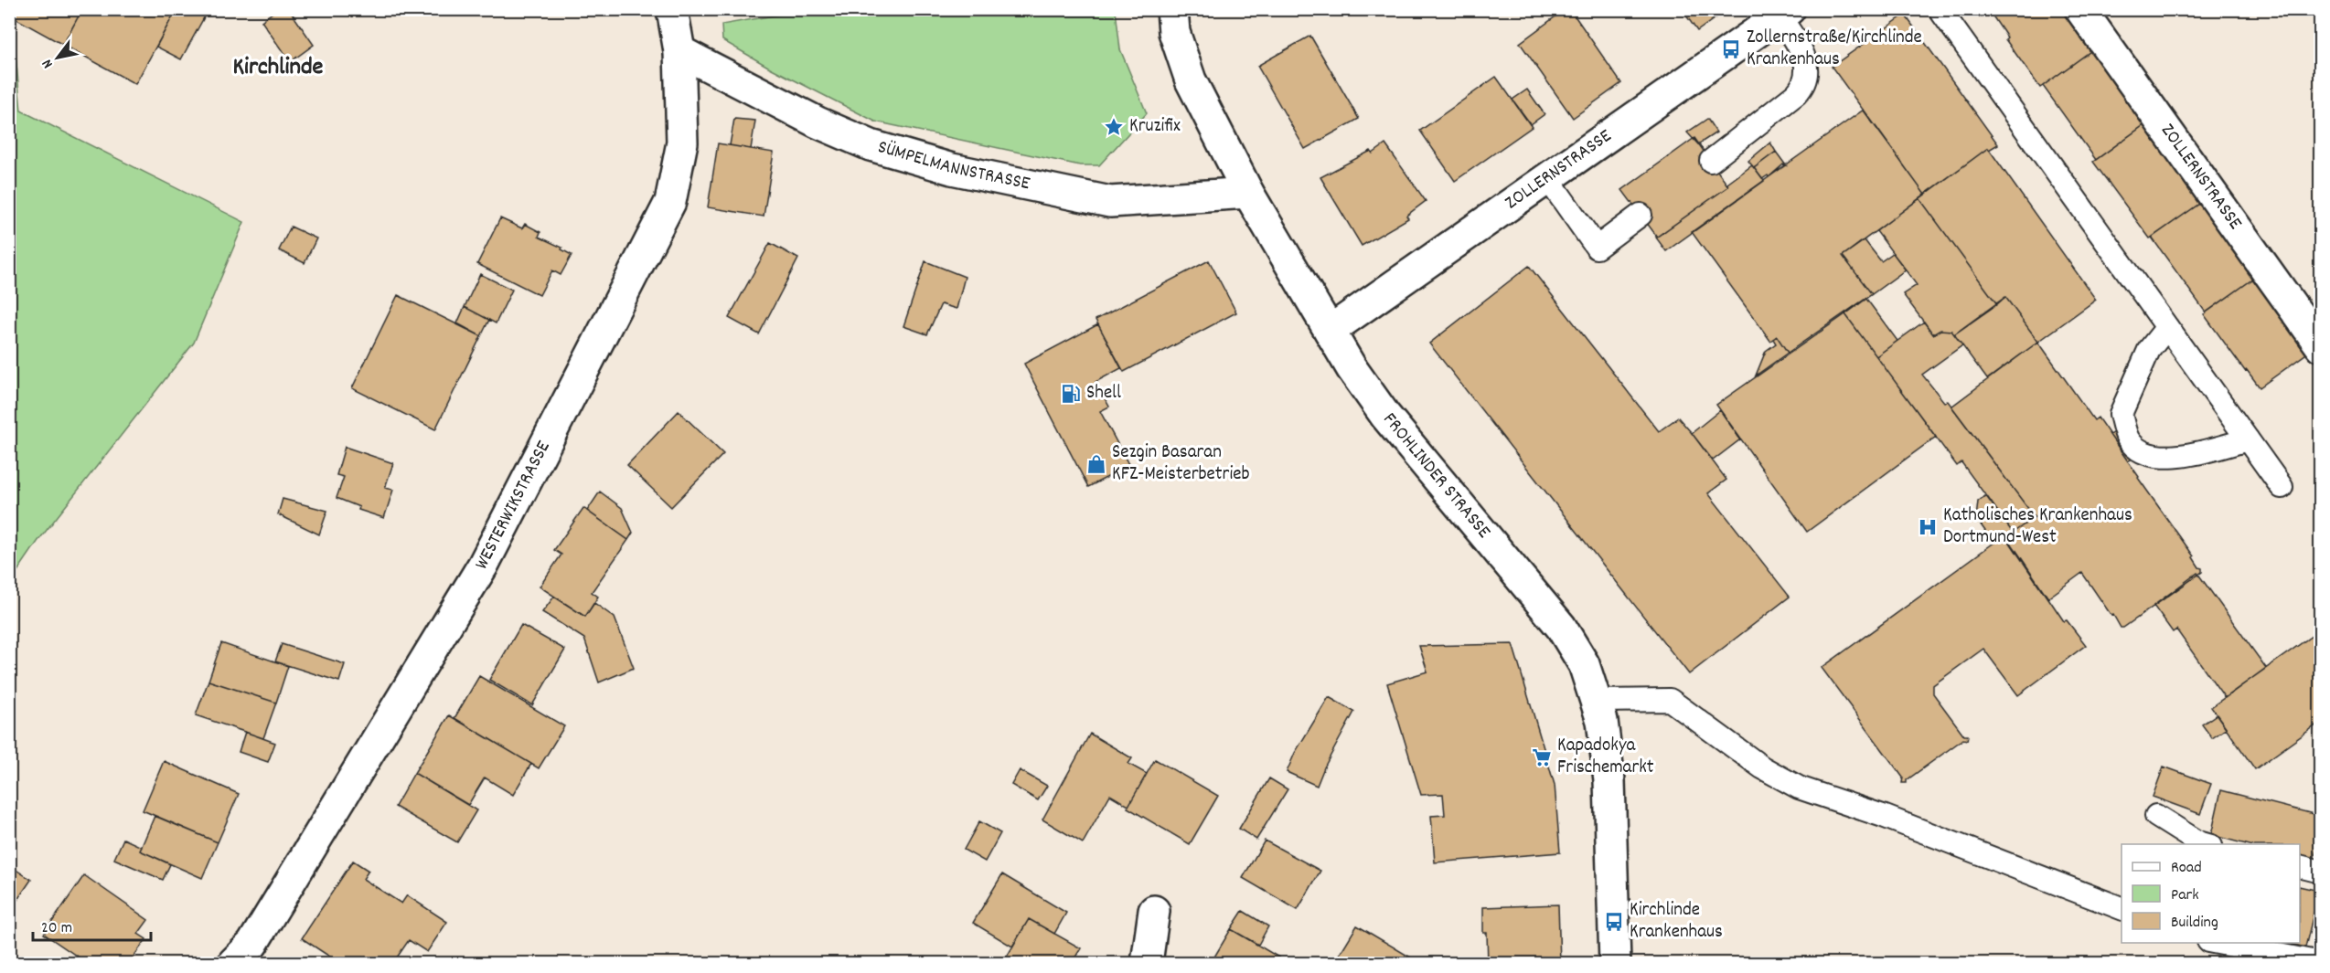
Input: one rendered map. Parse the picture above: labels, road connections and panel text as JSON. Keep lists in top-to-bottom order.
{
  "streets": {
    "street": [
      "SÜMPELMANNSTRASSE",
      "ZOLLERNSTRASSE",
      "FROHLINDER STRASSE",
      "WESTERWIKSTRASSE"
    ]
  },
  "crossings": [
    ["SÜMPELMANNSTRASSE", "FROHLINDER STRASSE"],
    ["SÜMPELMANNSTRASSE", "WESTERWIKSTRASSE"],
    ["ZOLLERNSTRASSE", "FROHLINDER STRASSE"]
  ],
  "districts": ["Kirchlinde"],
  "places": {
    "bus stop": ["Zollernstraße/Kirchlinde Krankenhaus", "Kirchlinde Krankenhaus"],
    "place": ["Kruzifix"],
    "fuel station": ["Shell"],
    "shop": ["Sezgin Basaran KFZ-Meisterbetrieb"],
    "hospital": ["Katholisches Krankenhaus Dortmund-West"],
    "supermarket": ["Kapadokya Frischemarkt"]
  },
  "legend": ["Road", "Park", "Building"],
  "scale_bar": "20 m",
  "north": "bottom left"
}
